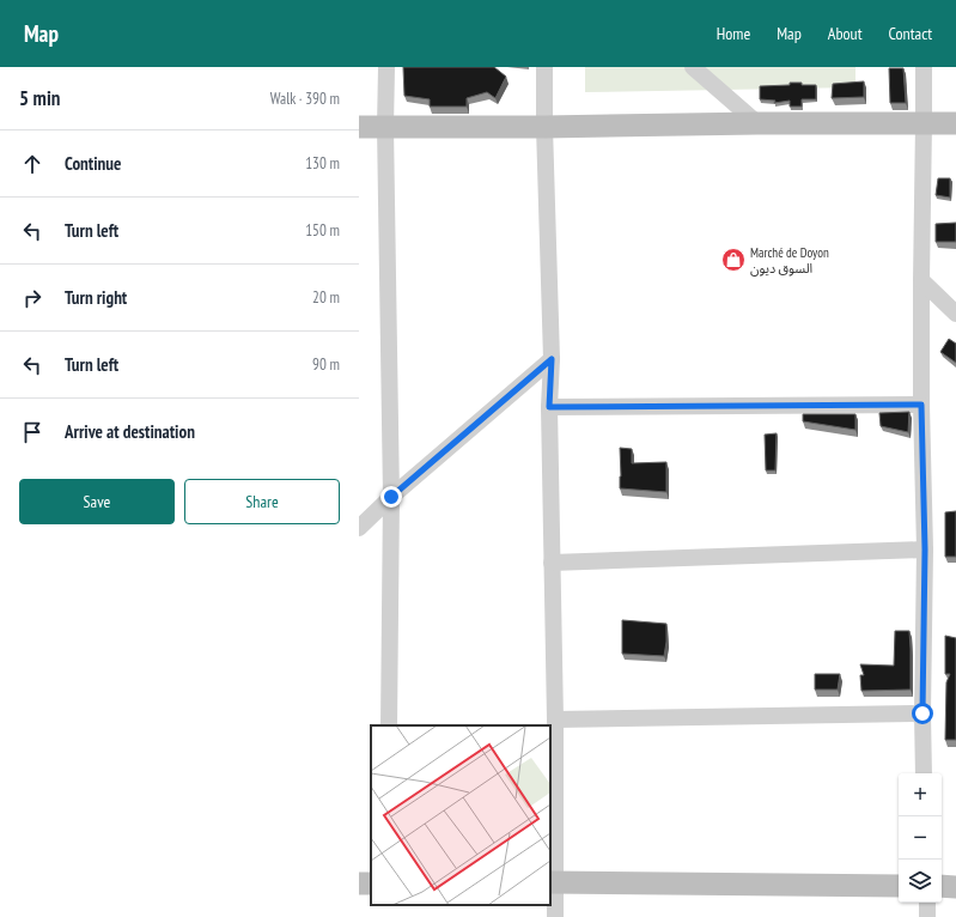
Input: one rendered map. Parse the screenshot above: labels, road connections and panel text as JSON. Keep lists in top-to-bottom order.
{
  "places": {
    "shop": ["Marché de Doyon السوق ديون"]
  },
  "page": {
    "header": "Map",
    "nav": [
      "Home",
      "Map",
      "About",
      "Contact"
    ],
    "heading": ["5 min", "Walk · 390 m"],
    "list": [
      ["Continue", "130 m"],
      ["Turn left", "150 m"],
      ["Turn right", "20 m"],
      ["Turn left", "90 m"],
      "Arrive at destination"
    ],
    "buttons": ["Save", "Share"],
    "map_buttons": ["+", "−"]
  }
}
